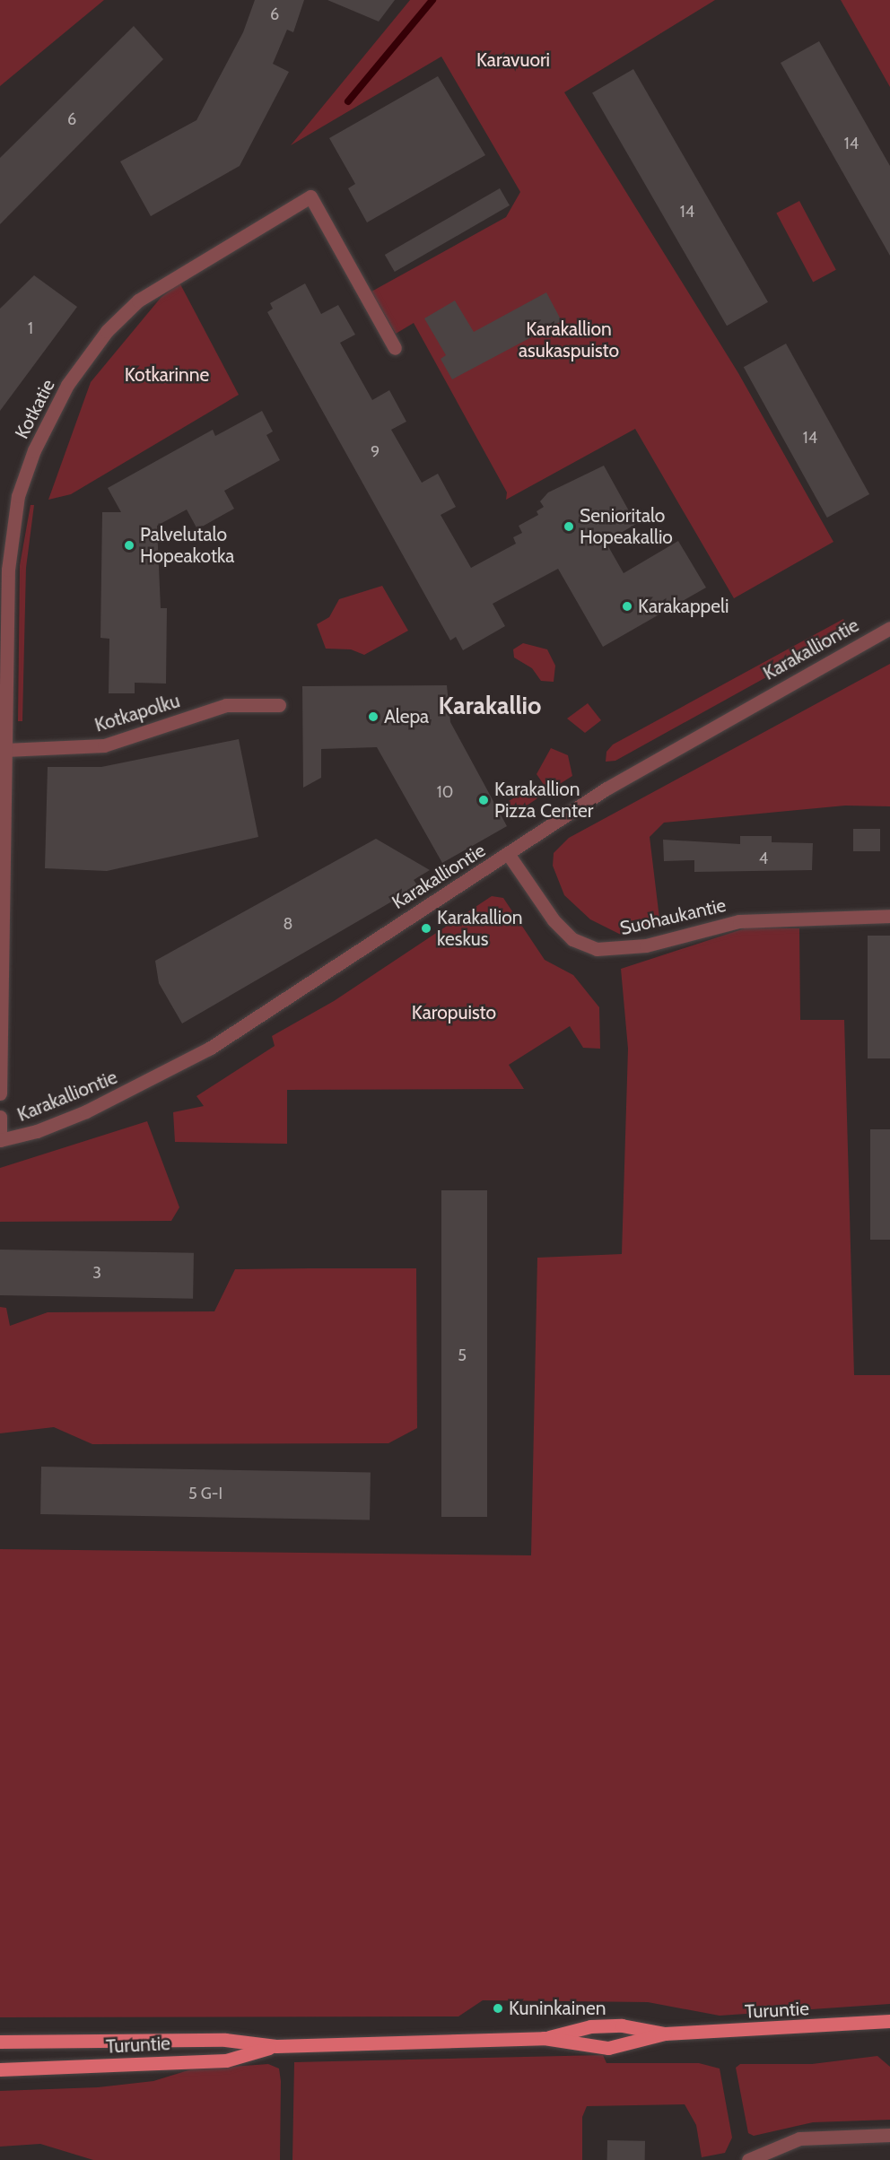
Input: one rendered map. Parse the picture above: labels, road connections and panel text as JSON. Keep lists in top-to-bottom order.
{
  "streets": {
    "main road": ["Turuntie"],
    "street": [
      "Kotkatie",
      "Karakalliontie",
      "Kotkapolku",
      "Suohaukantie"
    ]
  },
  "crossings": [
    ["Kotkatie", "Kotkapolku"],
    ["Karakalliontie", "Suohaukantie"]
  ],
  "districts": ["Karakallio"],
  "parks": [
    "Karavuori",
    "Karakallion asukaspuisto",
    "Kotkarinne",
    "Karopuisto"
  ],
  "places": [
    "Senioritalo Hopeakallio",
    "Palvelutalo Hopeakotka",
    "Karakappeli",
    "Alepa",
    "Karakallion Pizza Center",
    "Karakallion keskus",
    "Kuninkainen"
  ],
  "house_numbers": [
    "6",
    "6",
    "14",
    "14",
    "1",
    "14",
    "9",
    "10",
    "4",
    "8",
    "3",
    "5",
    "5 G-I"
  ]
}
